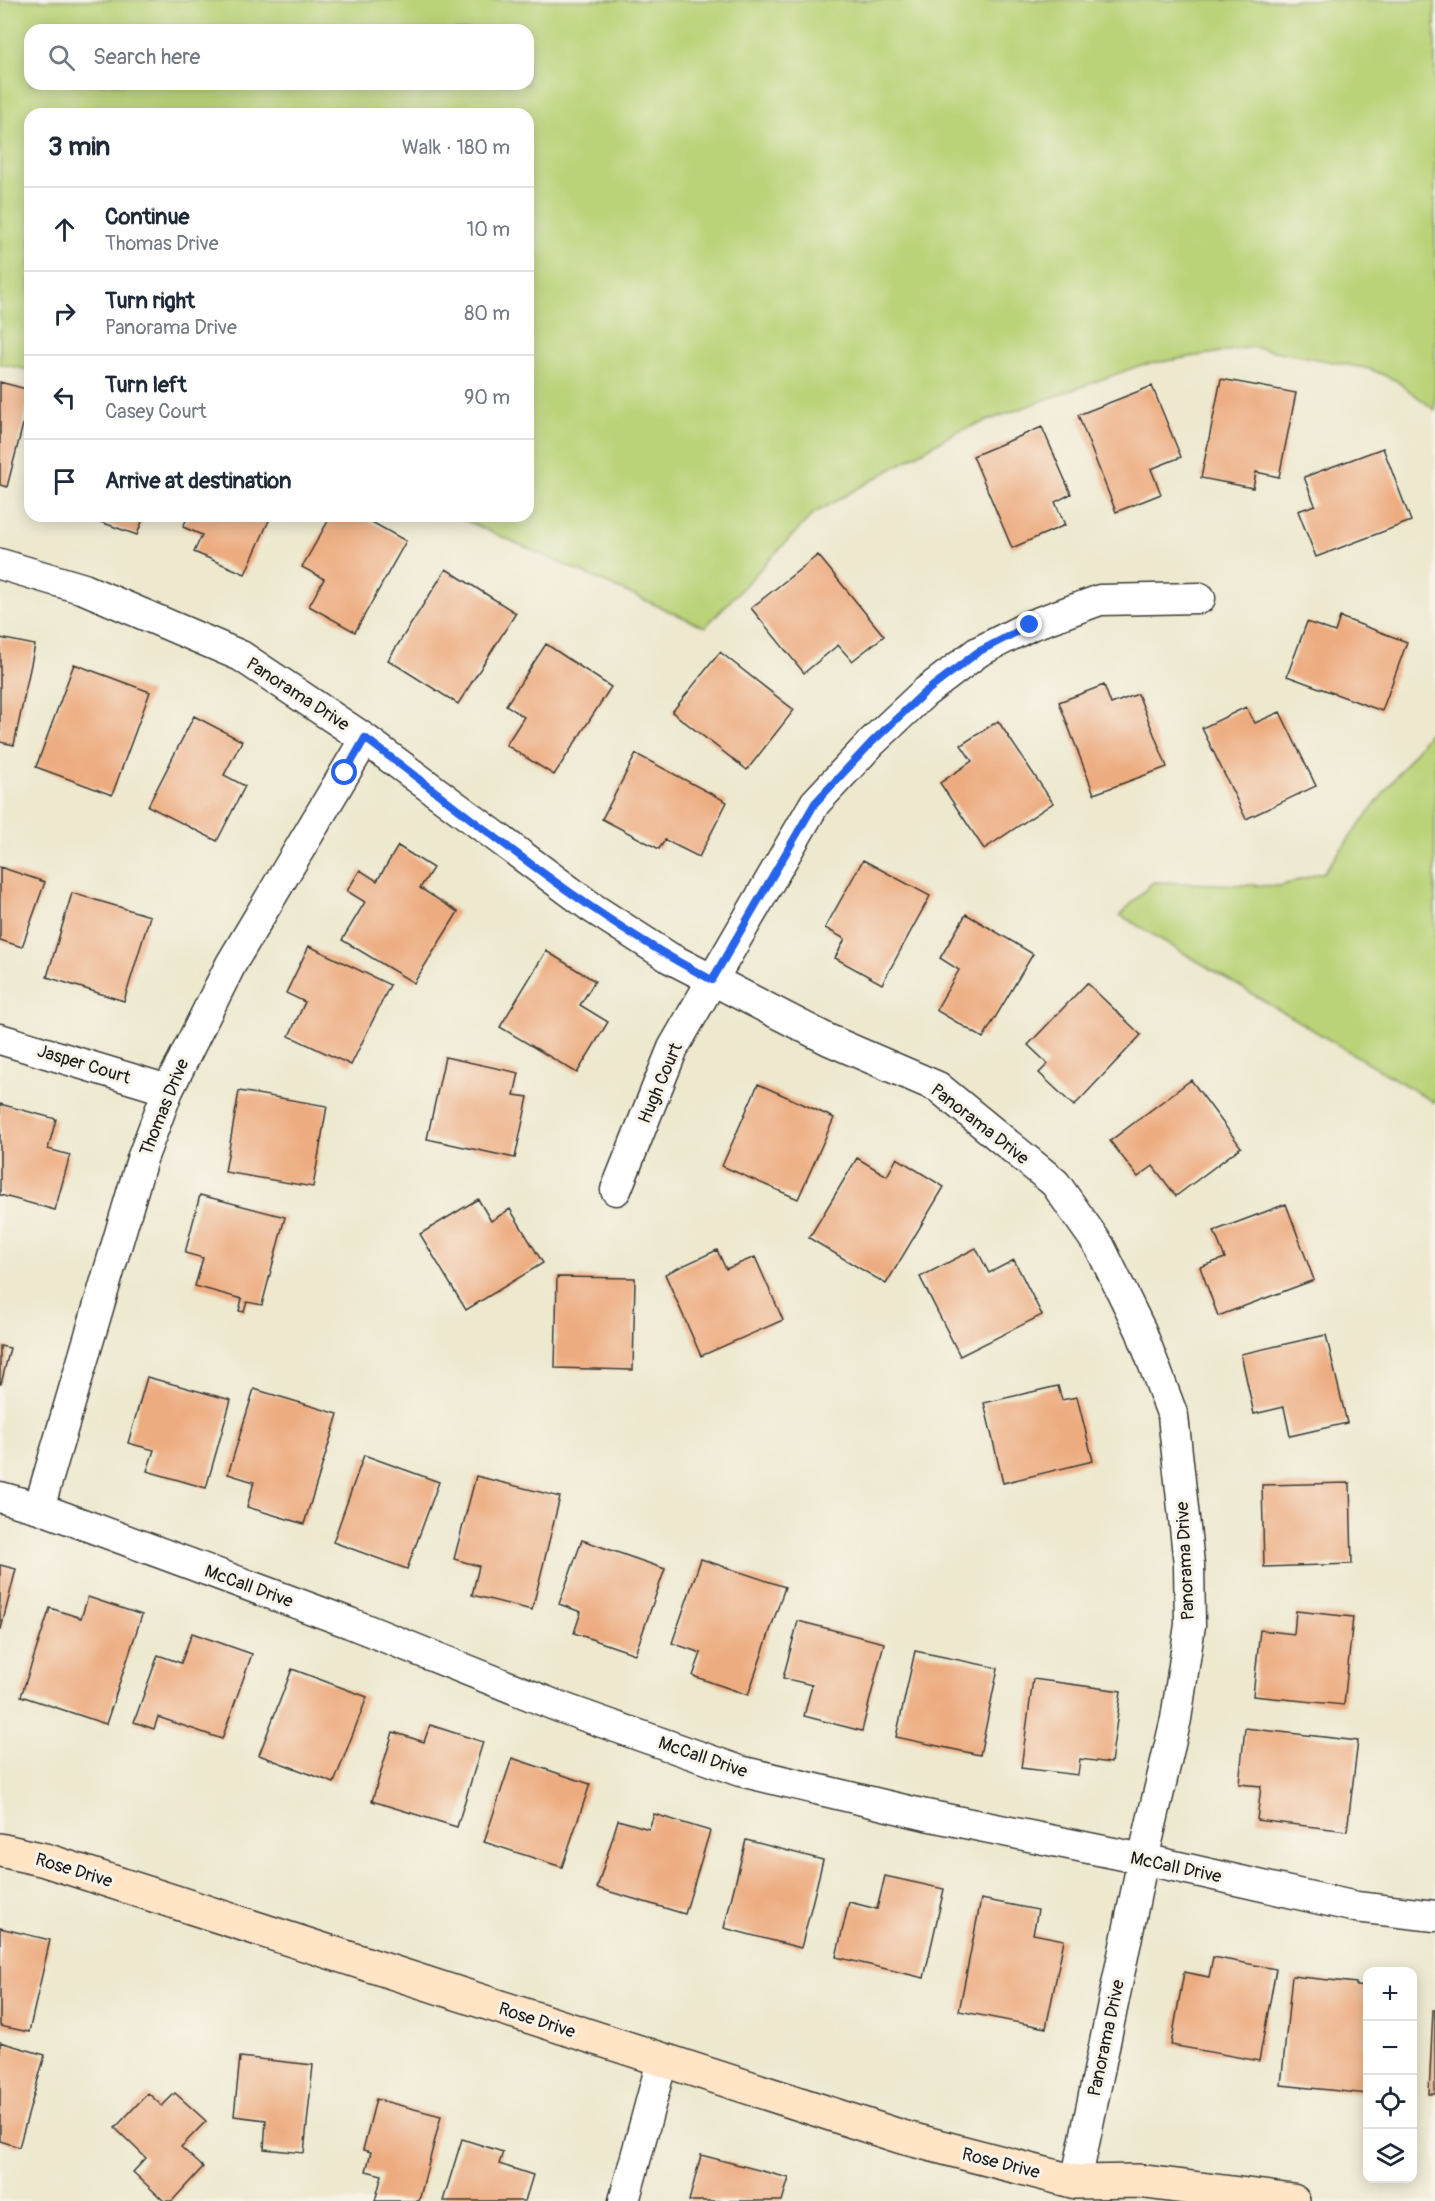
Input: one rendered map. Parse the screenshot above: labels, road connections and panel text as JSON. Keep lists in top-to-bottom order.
{
  "streets": {
    "main road": ["Rose Drive"],
    "street": [
      "Panorama Drive",
      "Jasper Court",
      "Hugh Court",
      "Thomas Drive",
      "McCall Drive"
    ]
  },
  "crossings": [
    ["Panorama Drive", "Hugh Court"],
    ["Panorama Drive", "Thomas Drive"],
    ["Panorama Drive", "McCall Drive"],
    ["Panorama Drive", "Rose Drive"],
    ["Jasper Court", "Thomas Drive"],
    ["Thomas Drive", "McCall Drive"]
  ],
  "page": {
    "search": "Search here",
    "heading": ["3 min", "Walk · 180 m"],
    "list": [
      ["Continue", "Thomas Drive", "10 m"],
      ["Turn right", "Panorama Drive", "80 m"],
      ["Turn left", "Casey Court", "90 m"],
      "Arrive at destination"
    ],
    "map_buttons": ["+", "−"]
  }
}
